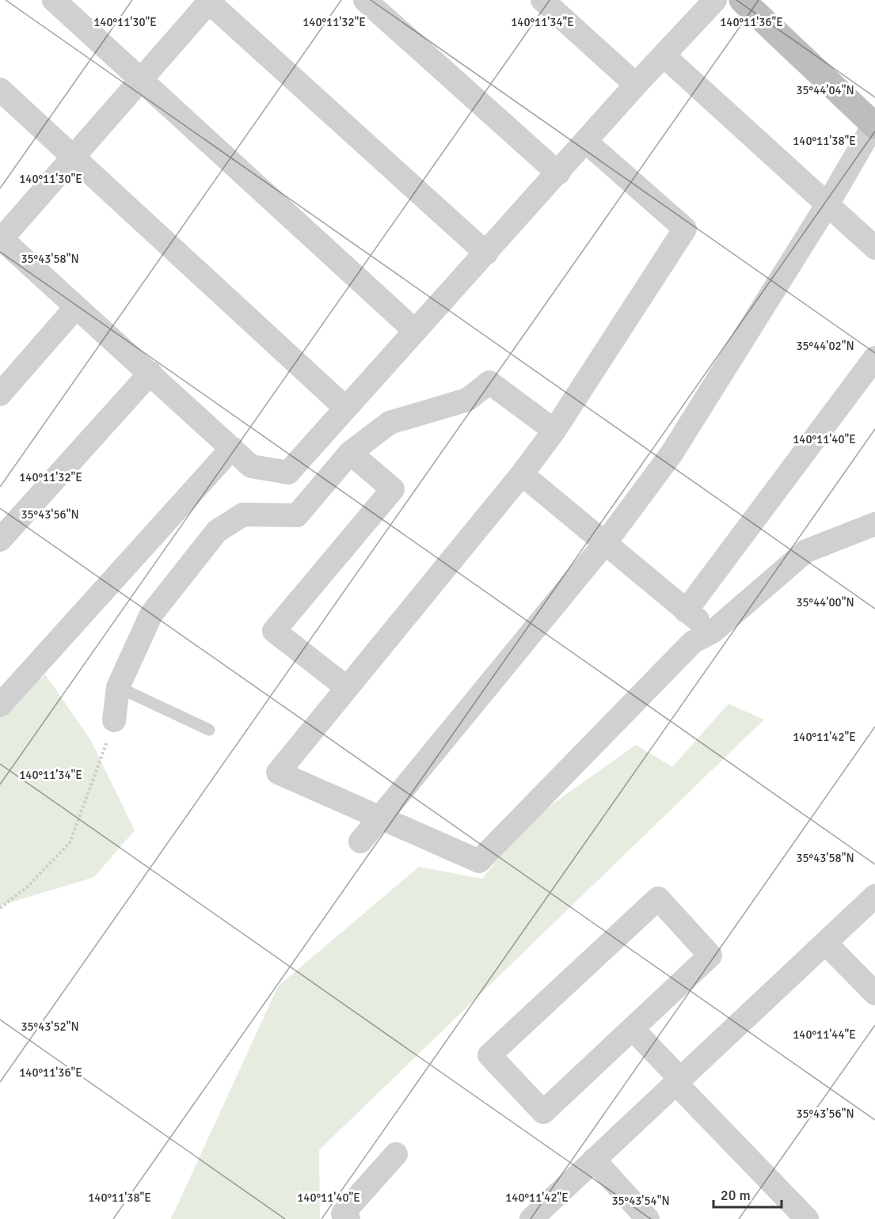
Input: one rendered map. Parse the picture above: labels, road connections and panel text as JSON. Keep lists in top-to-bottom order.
{
  "scale_bar": "20 m",
  "coordinates": [
    "140°11'30\"E",
    "140°11'32\"E",
    "140°11'34\"E",
    "140°11'36\"E",
    "35°44'04\"N",
    "140°11'38\"E",
    "35°43'58\"N",
    "35°44'02\"N",
    "140°11'40\"E",
    "35°43'56\"N",
    "35°44'00\"N",
    "140°11'42\"E",
    "35°43'52\"N",
    "140°11'44\"E",
    "35°43'54\"N"
  ]
}
